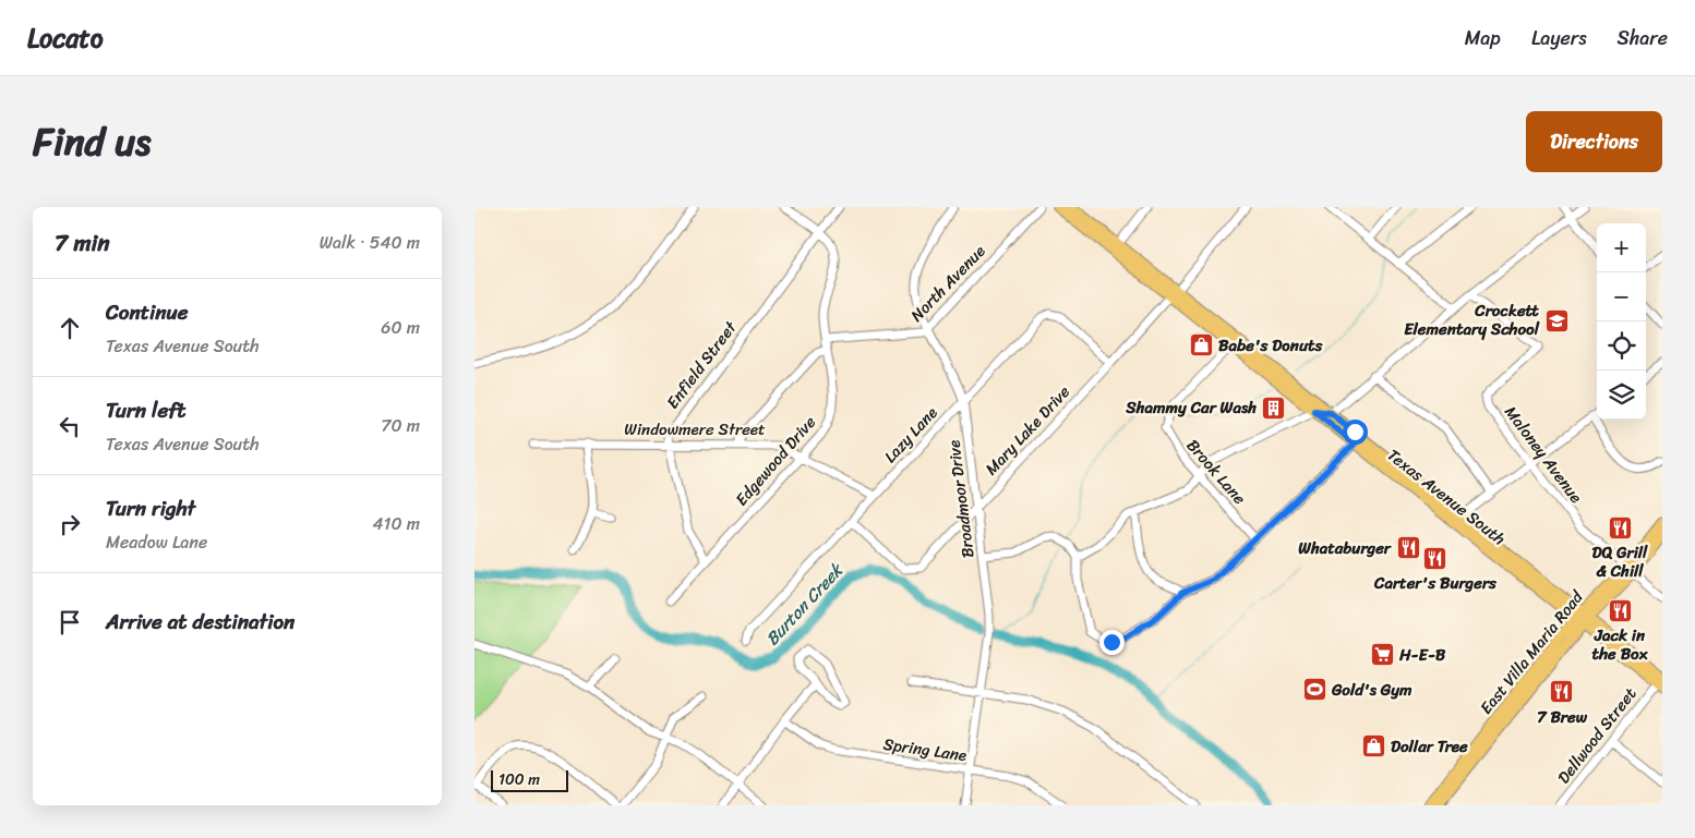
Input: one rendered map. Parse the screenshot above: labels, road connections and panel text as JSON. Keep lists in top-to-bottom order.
{
  "streets": {
    "main road": ["Texas Avenue South", "East Villa Maria Road"],
    "street": [
      "North Avenue",
      "Enfield Street",
      "Windowmere Street",
      "Mary Lake Drive",
      "Lazy Lane",
      "Maloney Avenue",
      "Edgewood Drive",
      "Brook Lane",
      "Broadmoor Drive",
      "Dellwood Street",
      "Spring Lane"
    ]
  },
  "crossings": [
    ["North Avenue", "Edgewood Drive"],
    ["North Avenue", "Broadmoor Drive"],
    ["Enfield Street", "Windowmere Street"],
    ["Enfield Street", "Edgewood Drive"],
    ["Windowmere Street", "Lazy Lane"],
    ["Windowmere Street", "Edgewood Drive"],
    ["Mary Lake Drive", "Lazy Lane"],
    ["Mary Lake Drive", "Texas Avenue South"],
    ["Mary Lake Drive", "Broadmoor Drive"],
    ["Lazy Lane", "Broadmoor Drive"],
    ["Maloney Avenue", "East Villa Maria Road"],
    ["Brook Lane", "Texas Avenue South"],
    ["Texas Avenue South", "East Villa Maria Road"],
    ["Texas Avenue South", "Dellwood Street"],
    ["Broadmoor Drive", "Spring Lane"]
  ],
  "water": ["Burton Creek"],
  "places": {
    "school or university": ["Crockett Elementary School"],
    "shop": ["Babe's Donuts", "Dollar Tree"],
    "building": ["Shammy Car Wash"],
    "restaurant": [
      "DQ Grill & Chill",
      "Whataburger",
      "Carter's Burgers",
      "Jack in the Box",
      "7 Brew"
    ],
    "supermarket": ["H-E-B"],
    "sports": ["Gold's Gym"]
  },
  "scale_bar": "100 m",
  "page": {
    "header": "Locato",
    "nav": ["Map", "Layers", "Share"],
    "title": "Find us",
    "buttons": "Directions",
    "heading": ["7 min", "Walk · 540 m"],
    "map_buttons": ["+", "−"],
    "list": [
      ["Continue", "Texas Avenue South", "60 m"],
      ["Turn left", "Texas Avenue South", "70 m"],
      ["Turn right", "Meadow Lane", "410 m"],
      "Arrive at destination"
    ],
    "scale": "100 m"
  }
}
